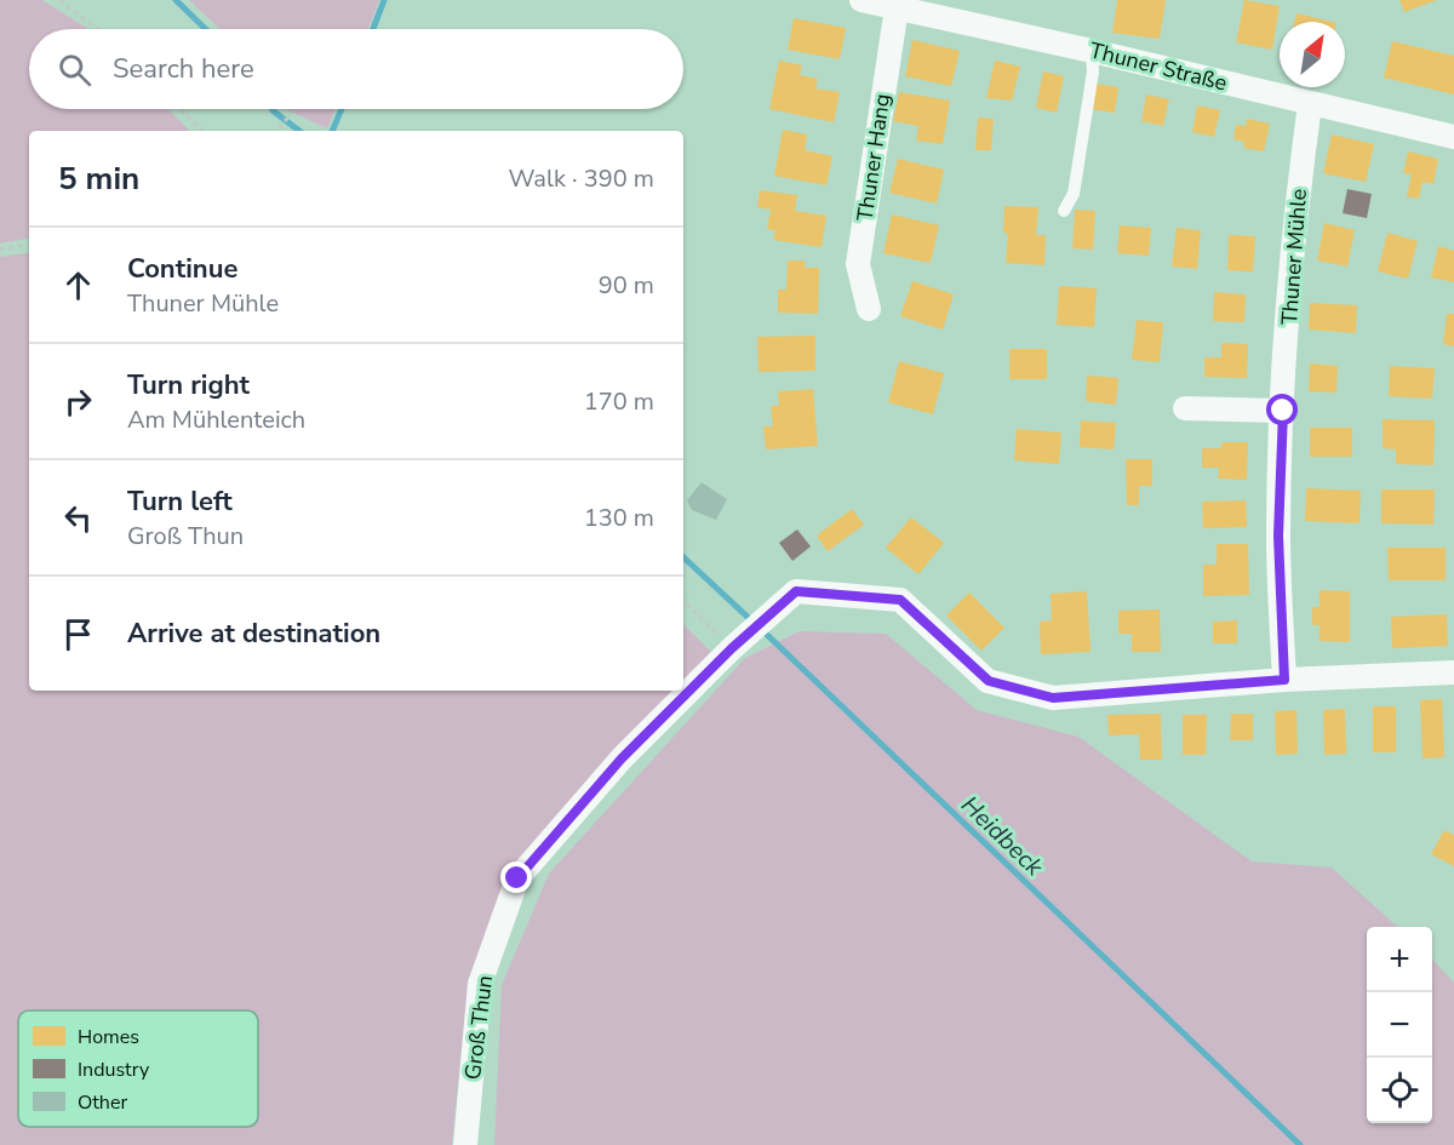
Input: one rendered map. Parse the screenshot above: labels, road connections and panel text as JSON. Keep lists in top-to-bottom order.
{
  "streets": {
    "street": [
      "Thuner Straße",
      "Thuner Hang",
      "Thuner Mühle",
      "Groß Thun"
    ]
  },
  "crossings": [
    ["Thuner Straße", "Thuner Hang"],
    ["Thuner Straße", "Thuner Mühle"],
    ["Thuner Mühle", "Groß Thun"]
  ],
  "water": ["Heidbeck"],
  "legend": ["Homes", "Industry", "Other"],
  "north": "top right",
  "page": {
    "search": "Search here",
    "heading": ["5 min", "Walk · 390 m"],
    "list": [
      ["Continue", "Thuner Mühle", "90 m"],
      ["Turn right", "Am Mühlenteich", "170 m"],
      ["Turn left", "Groß Thun", "130 m"],
      "Arrive at destination"
    ],
    "map_buttons": ["+", "−"]
  }
}
